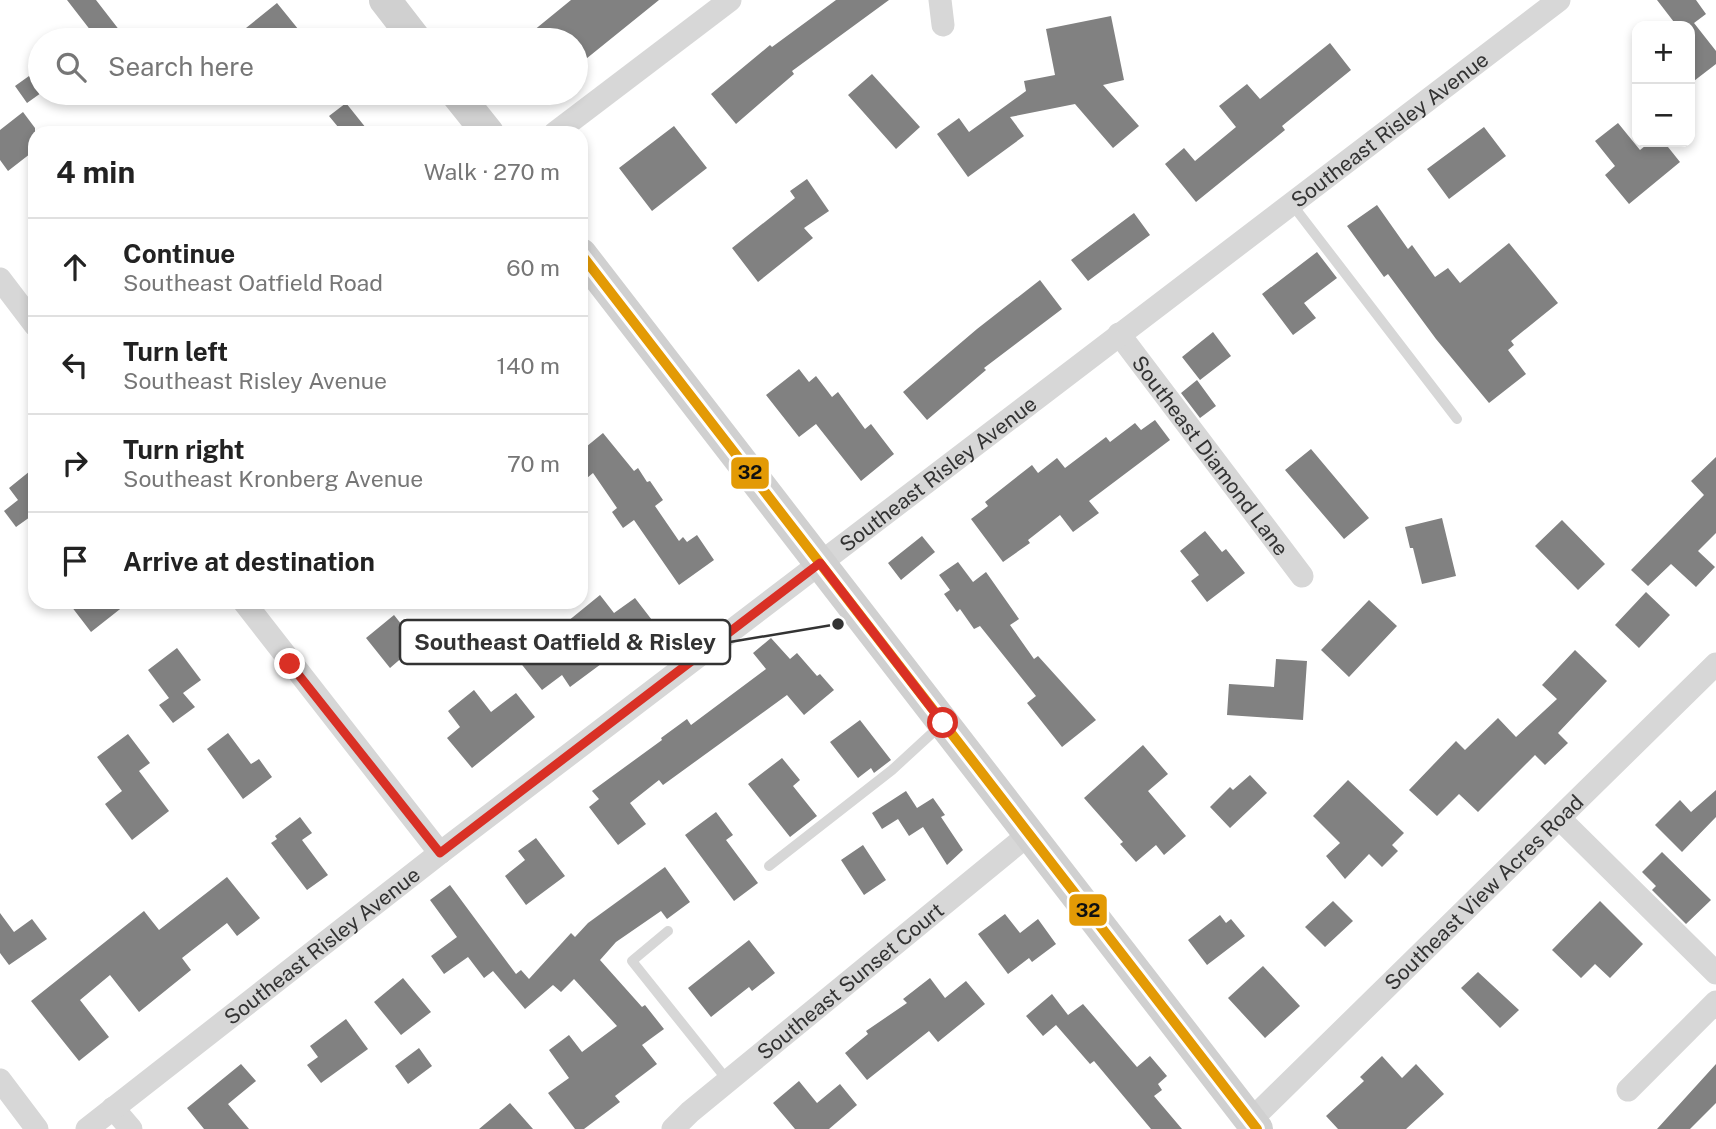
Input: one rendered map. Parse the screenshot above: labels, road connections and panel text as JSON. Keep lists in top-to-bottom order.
{
  "streets": {
    "street": [
      "Southeast Risley Avenue",
      "Southeast Diamond Lane",
      "Southeast View Acres Road",
      "Southeast Sunset Court"
    ]
  },
  "crossings": [
    ["Southeast Risley Avenue", "Southeast Diamond Lane"]
  ],
  "places": ["Southeast Oatfield & Risley"],
  "lines": ["transit line 32"],
  "page": {
    "map_buttons": ["+", "−"],
    "search": "Search here",
    "heading": ["4 min", "Walk · 270 m"],
    "list": [
      ["Continue", "Southeast Oatfield Road", "60 m"],
      ["Turn left", "Southeast Risley Avenue", "140 m"],
      ["Turn right", "Southeast Kronberg Avenue", "70 m"],
      "Arrive at destination"
    ]
  }
}
